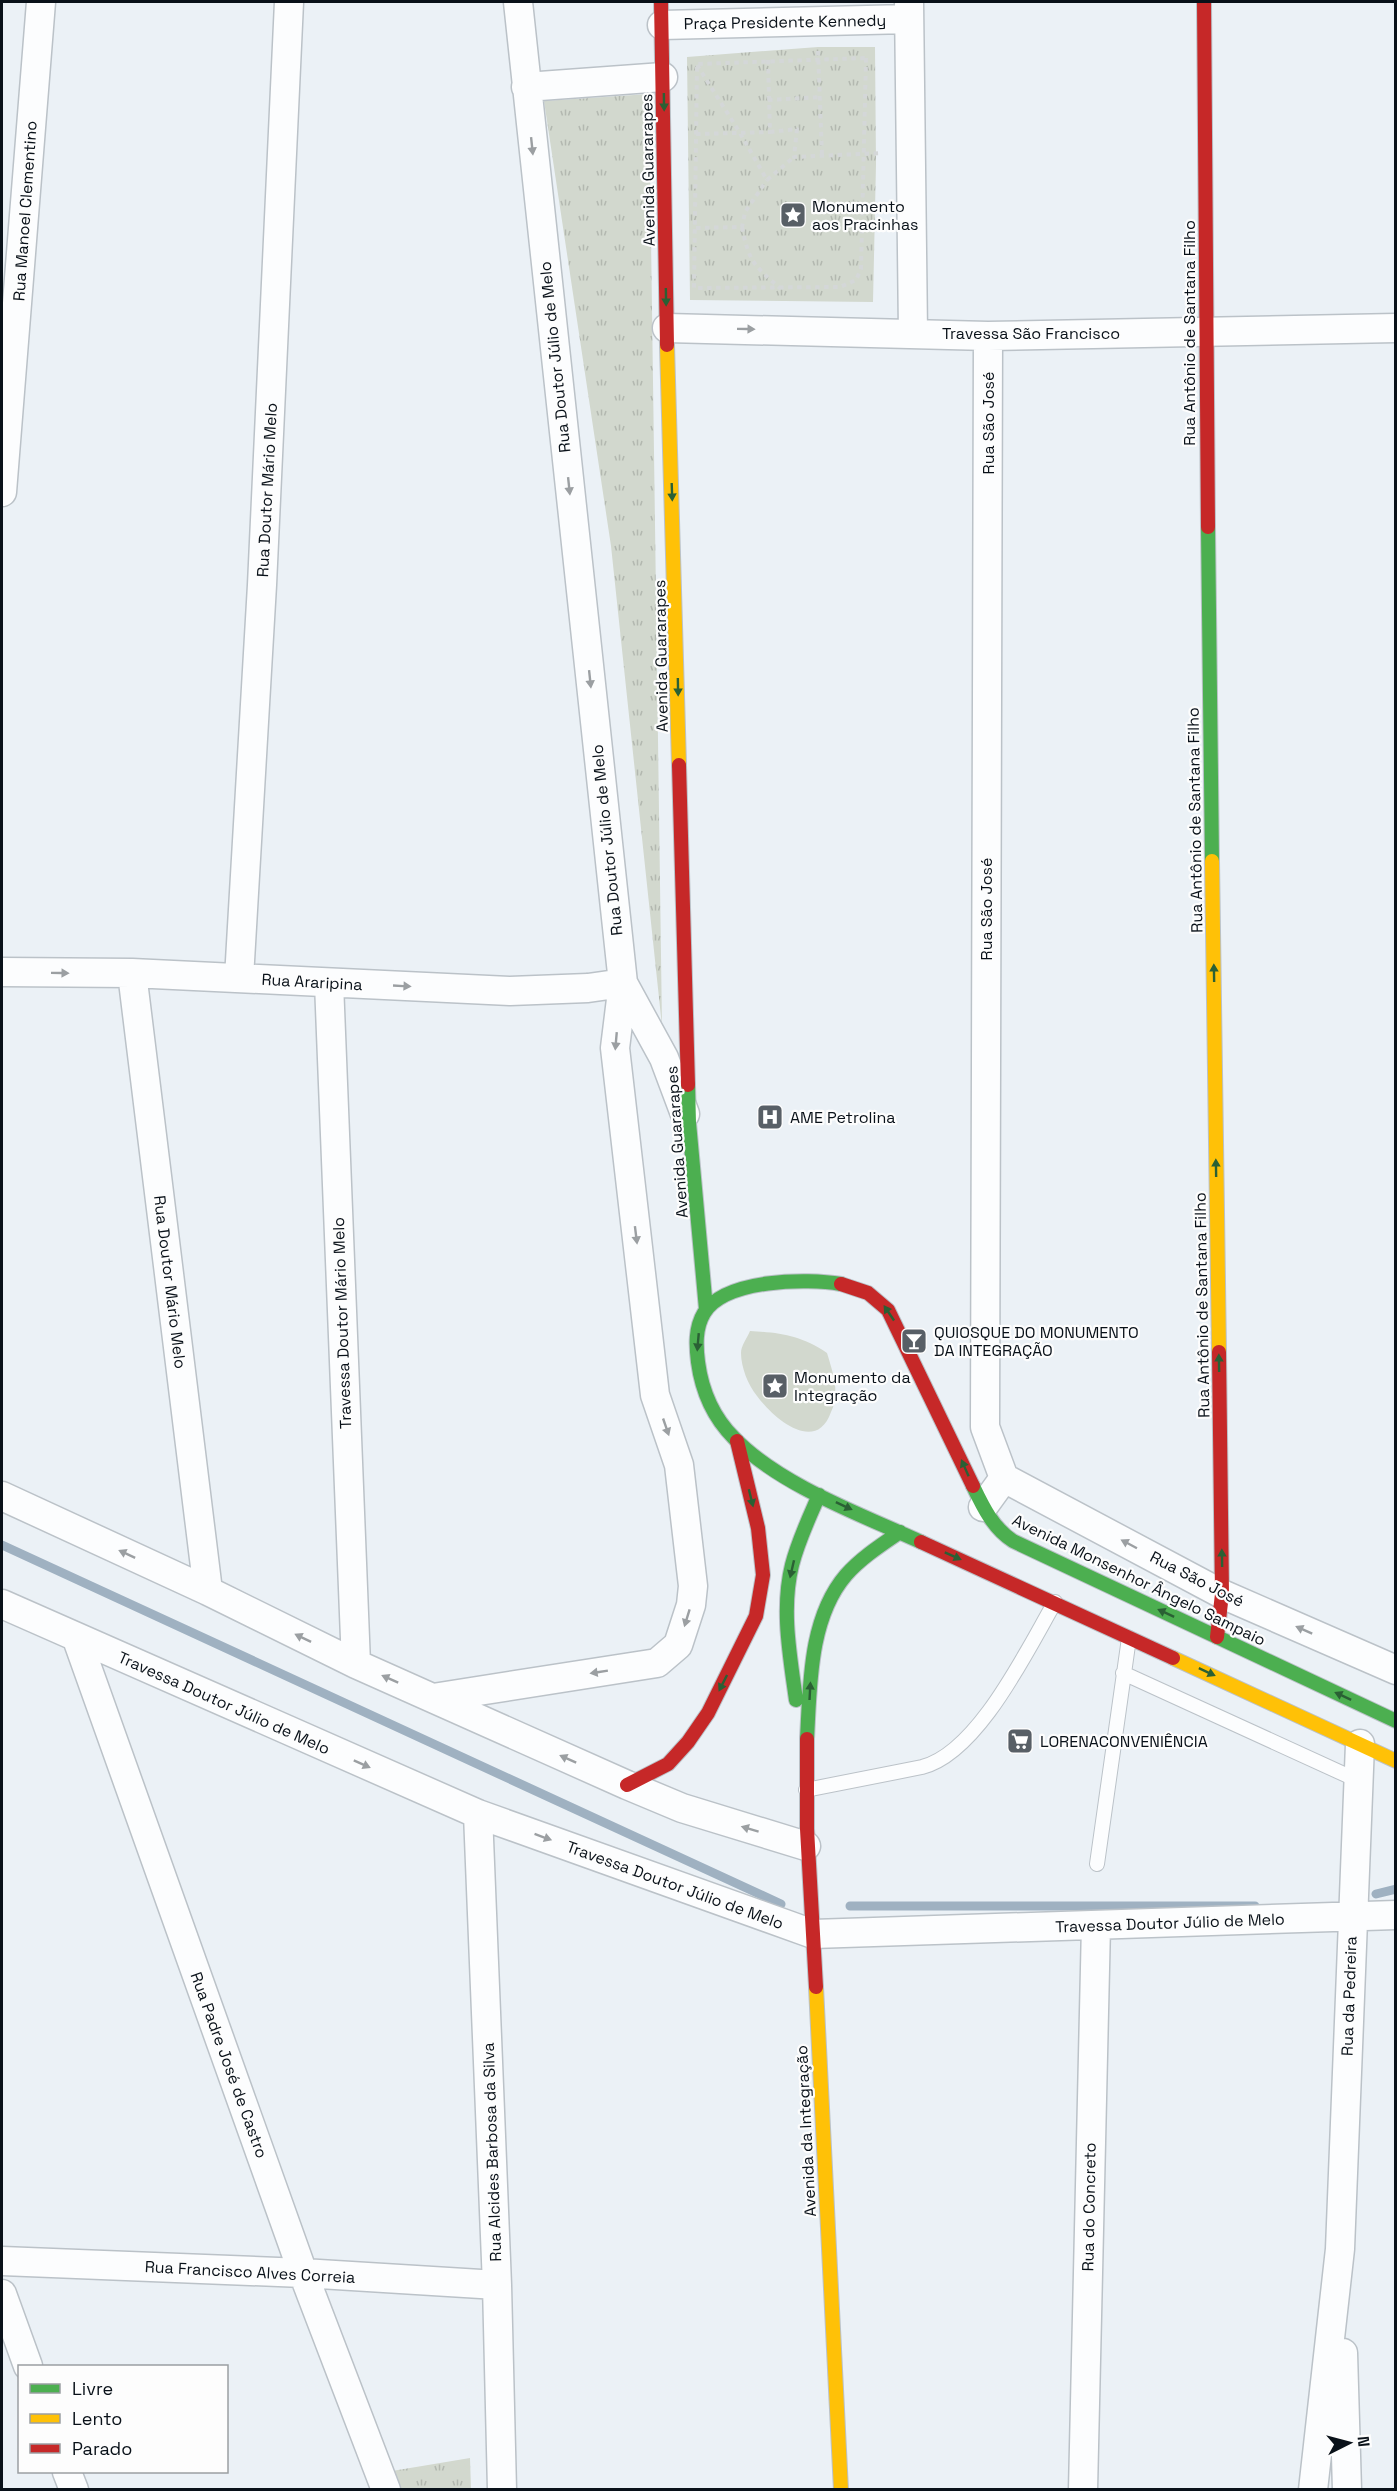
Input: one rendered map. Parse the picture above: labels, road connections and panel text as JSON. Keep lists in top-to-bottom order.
{
  "streets": {
    "main road": [
      "Avenida Guararapes",
      "Rua Antônio de Santana Filho",
      "Avenida Monsenhor Ângelo Sampaio",
      "Avenida da Integração"
    ],
    "street": [
      "Praça Presidente Kennedy",
      "Rua Manoel Clementino",
      "Travessa São Francisco",
      "Rua Doutor Júlio de Melo",
      "Rua São José",
      "Rua Doutor Mário Melo",
      "Rua Araripina",
      "Travessa Doutor Mário Melo",
      "Travessa Doutor Júlio de Melo",
      "Rua da Pedreira",
      "Rua Padre José de Castro",
      "Rua Alcides Barbosa da Silva",
      "Rua do Concreto",
      "Rua Francisco Alves Correia"
    ]
  },
  "crossings": [
    ["Praça Presidente Kennedy", "Avenida Guararapes"],
    ["Avenida Guararapes", "Travessa São Francisco"],
    ["Avenida Guararapes", "Avenida Monsenhor Ângelo Sampaio"],
    ["Travessa São Francisco", "Rua Antônio de Santana Filho"],
    ["Travessa São Francisco", "Rua São José"],
    ["Rua Antônio de Santana Filho", "Rua São José"],
    ["Rua Antônio de Santana Filho", "Avenida Monsenhor Ângelo Sampaio"],
    ["Rua Doutor Júlio de Melo", "Rua Araripina"],
    ["Rua Doutor Mário Melo", "Rua Araripina"],
    ["Rua Araripina", "Travessa Doutor Mário Melo"],
    ["Travessa Doutor Júlio de Melo", "Rua da Pedreira"],
    ["Travessa Doutor Júlio de Melo", "Rua Padre José de Castro"],
    ["Travessa Doutor Júlio de Melo", "Avenida da Integração"],
    ["Travessa Doutor Júlio de Melo", "Rua Alcides Barbosa da Silva"],
    ["Travessa Doutor Júlio de Melo", "Rua do Concreto"],
    ["Rua Padre José de Castro", "Rua Francisco Alves Correia"],
    ["Rua Alcides Barbosa da Silva", "Rua Francisco Alves Correia"]
  ],
  "one_way": [
    "Avenida Guararapes",
    "Rua Antônio de Santana Filho",
    "Rua Doutor Júlio de Melo",
    "Rua Araripina"
  ],
  "places": {
    "place": ["Monumento aos Pracinhas", "Monumento da Integração"],
    "hospital": ["AME Petrolina"],
    "bar": ["QUIOSQUE DO MONUMENTO DA INTEGRAÇÃO"],
    "supermarket": ["LORENACONVENIÊNCIA"]
  },
  "legend": ["Livre", "Lento", "Parado"],
  "north": "right"
}
